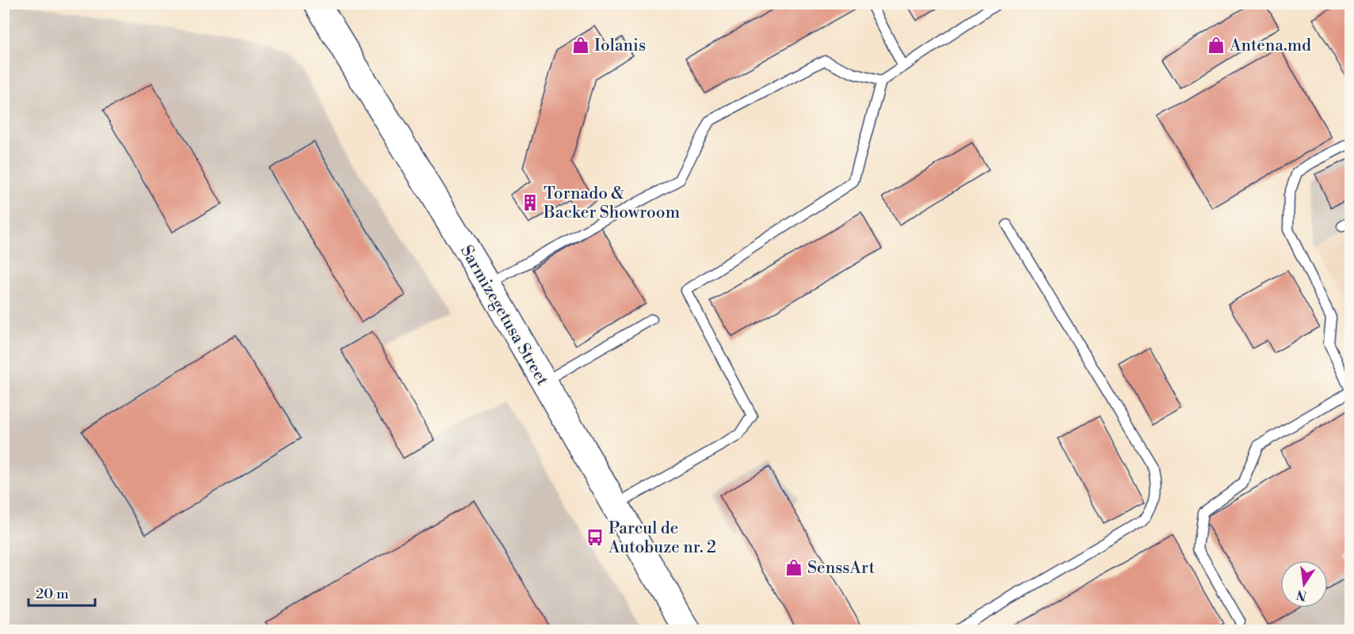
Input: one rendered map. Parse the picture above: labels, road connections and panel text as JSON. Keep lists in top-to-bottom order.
{
  "streets": {
    "main road": ["Sarmizegetusa Street"]
  },
  "places": {
    "shop": ["Iolanis", "Antena.md", "SenssArt"],
    "building": ["Tornado & Backer Showroom"],
    "bus stop": ["Parcul de Autobuze nr. 2"]
  },
  "scale_bar": "20 m",
  "north": "bottom"
}
